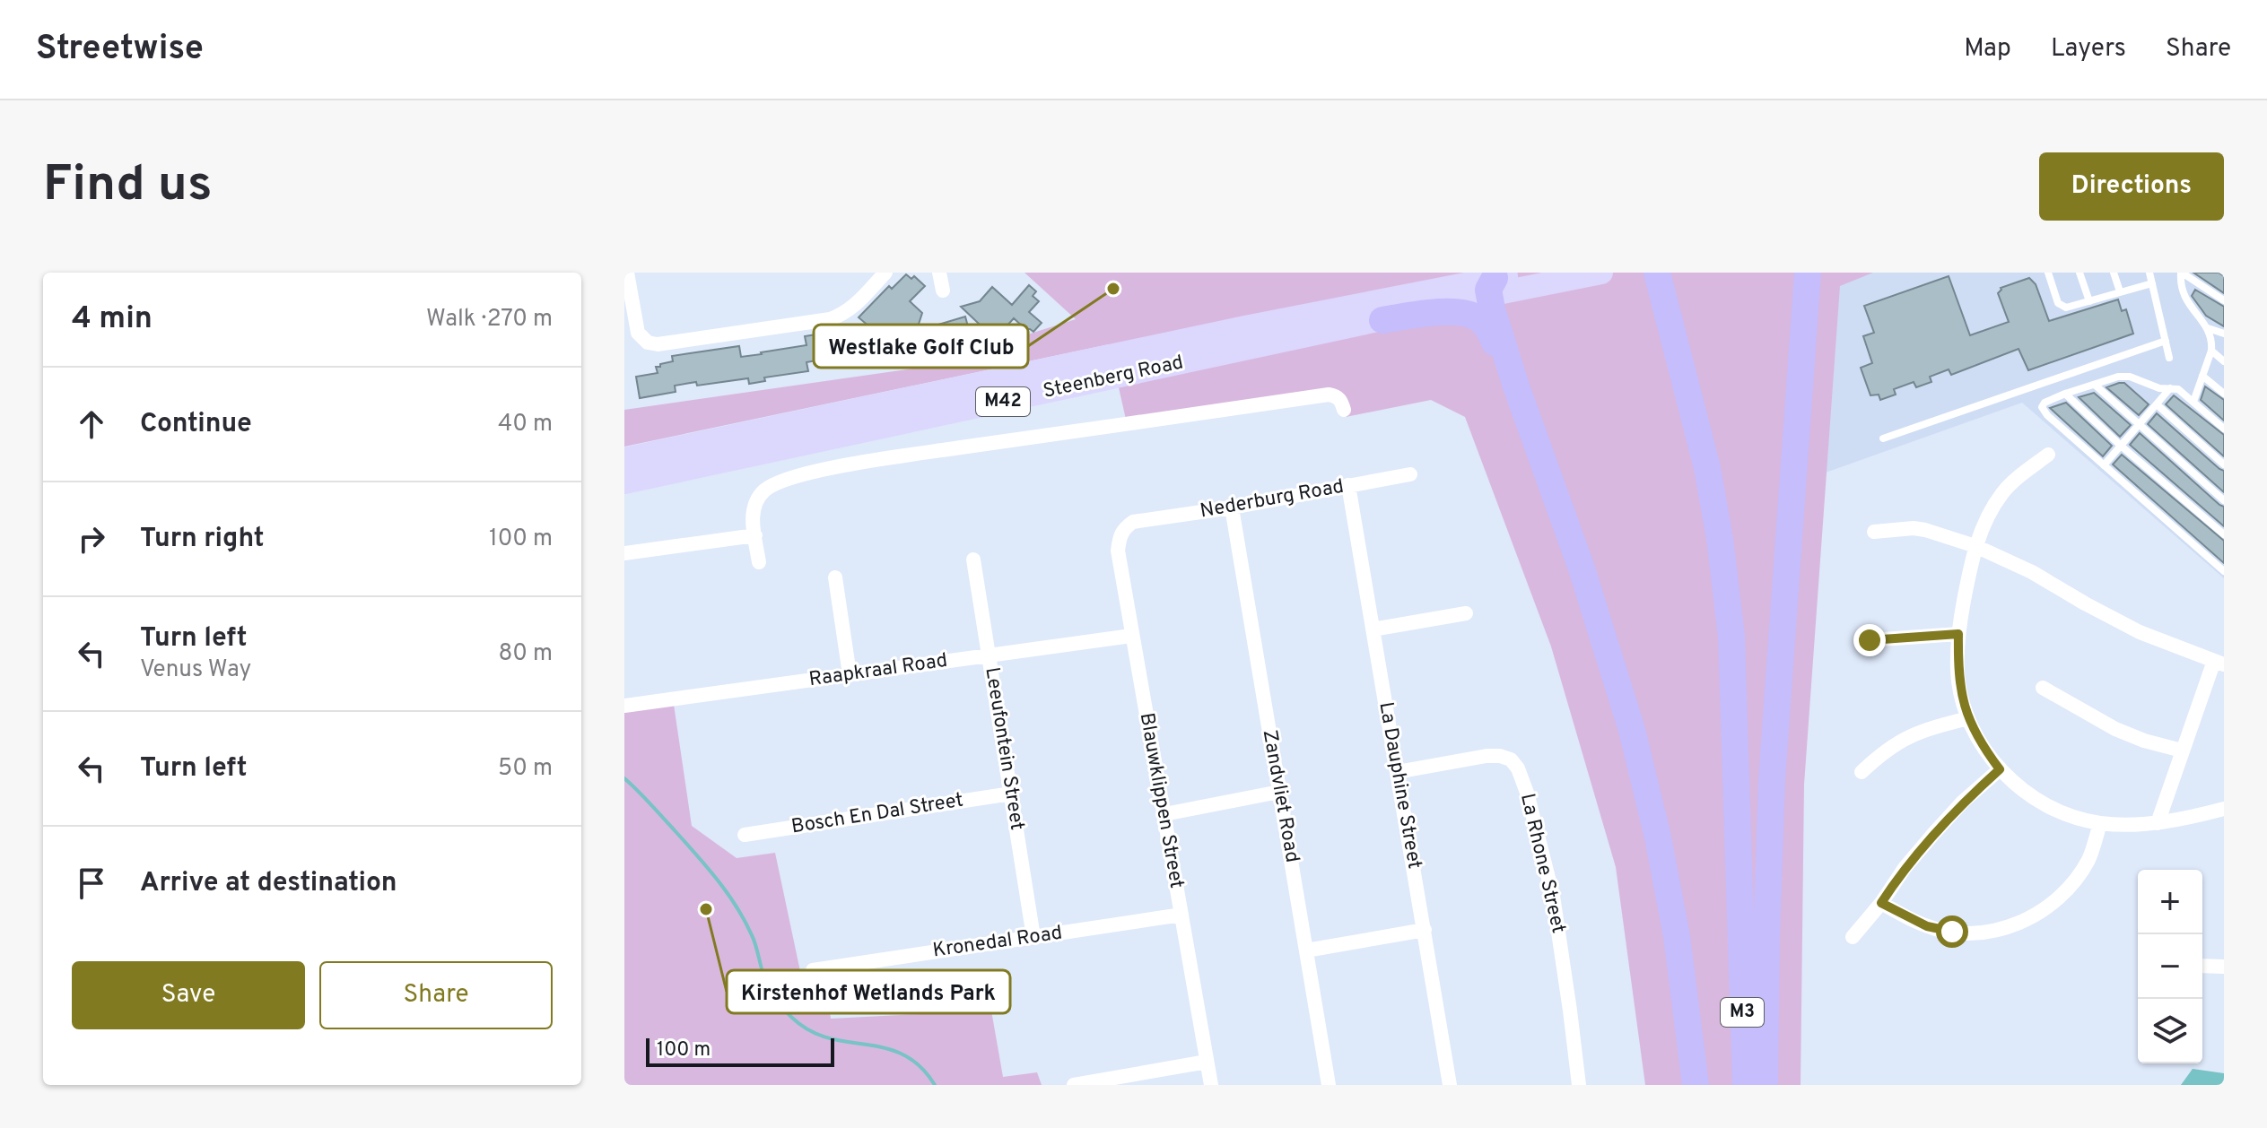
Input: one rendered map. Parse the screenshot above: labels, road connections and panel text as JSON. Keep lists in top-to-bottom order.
{
  "streets": {
    "highway": ["M3"],
    "main road": ["Steenberg Road", "M42"],
    "street": [
      "Nederburg Road",
      "Raapkraal Road",
      "Leeufontein Street",
      "La Dauphine Street",
      "Zandvliet Road",
      "Blauwklippen Street",
      "Bosch En Dal Street",
      "La Rhone Street",
      "Kronedal Road"
    ]
  },
  "crossings": [
    ["Nederburg Road", "La Dauphine Street"],
    ["Nederburg Road", "Zandvliet Road"],
    ["Nederburg Road", "Blauwklippen Street"],
    ["Raapkraal Road", "Leeufontein Street"],
    ["Raapkraal Road", "Blauwklippen Street"],
    ["Leeufontein Street", "Bosch En Dal Street"],
    ["Leeufontein Street", "Kronedal Road"],
    ["La Dauphine Street", "La Rhone Street"],
    ["Blauwklippen Street", "Kronedal Road"]
  ],
  "places": ["Westlake Golf Club", "Kirstenhof Wetlands Park"],
  "scale_bar": "100 m",
  "page": {
    "header": "Streetwise",
    "nav": ["Map", "Layers", "Share"],
    "buttons": [
      "Directions",
      ["Save", "Share"]
    ],
    "title": "Find us",
    "heading": ["4 min", "Walk · 270 m"],
    "list": [
      ["Continue", "40 m"],
      ["Turn right", "100 m"],
      ["Turn left", "Venus Way", "80 m"],
      ["Turn left", "50 m"],
      "Arrive at destination"
    ],
    "map_buttons": ["+", "−"],
    "scale": "100 m"
  }
}
